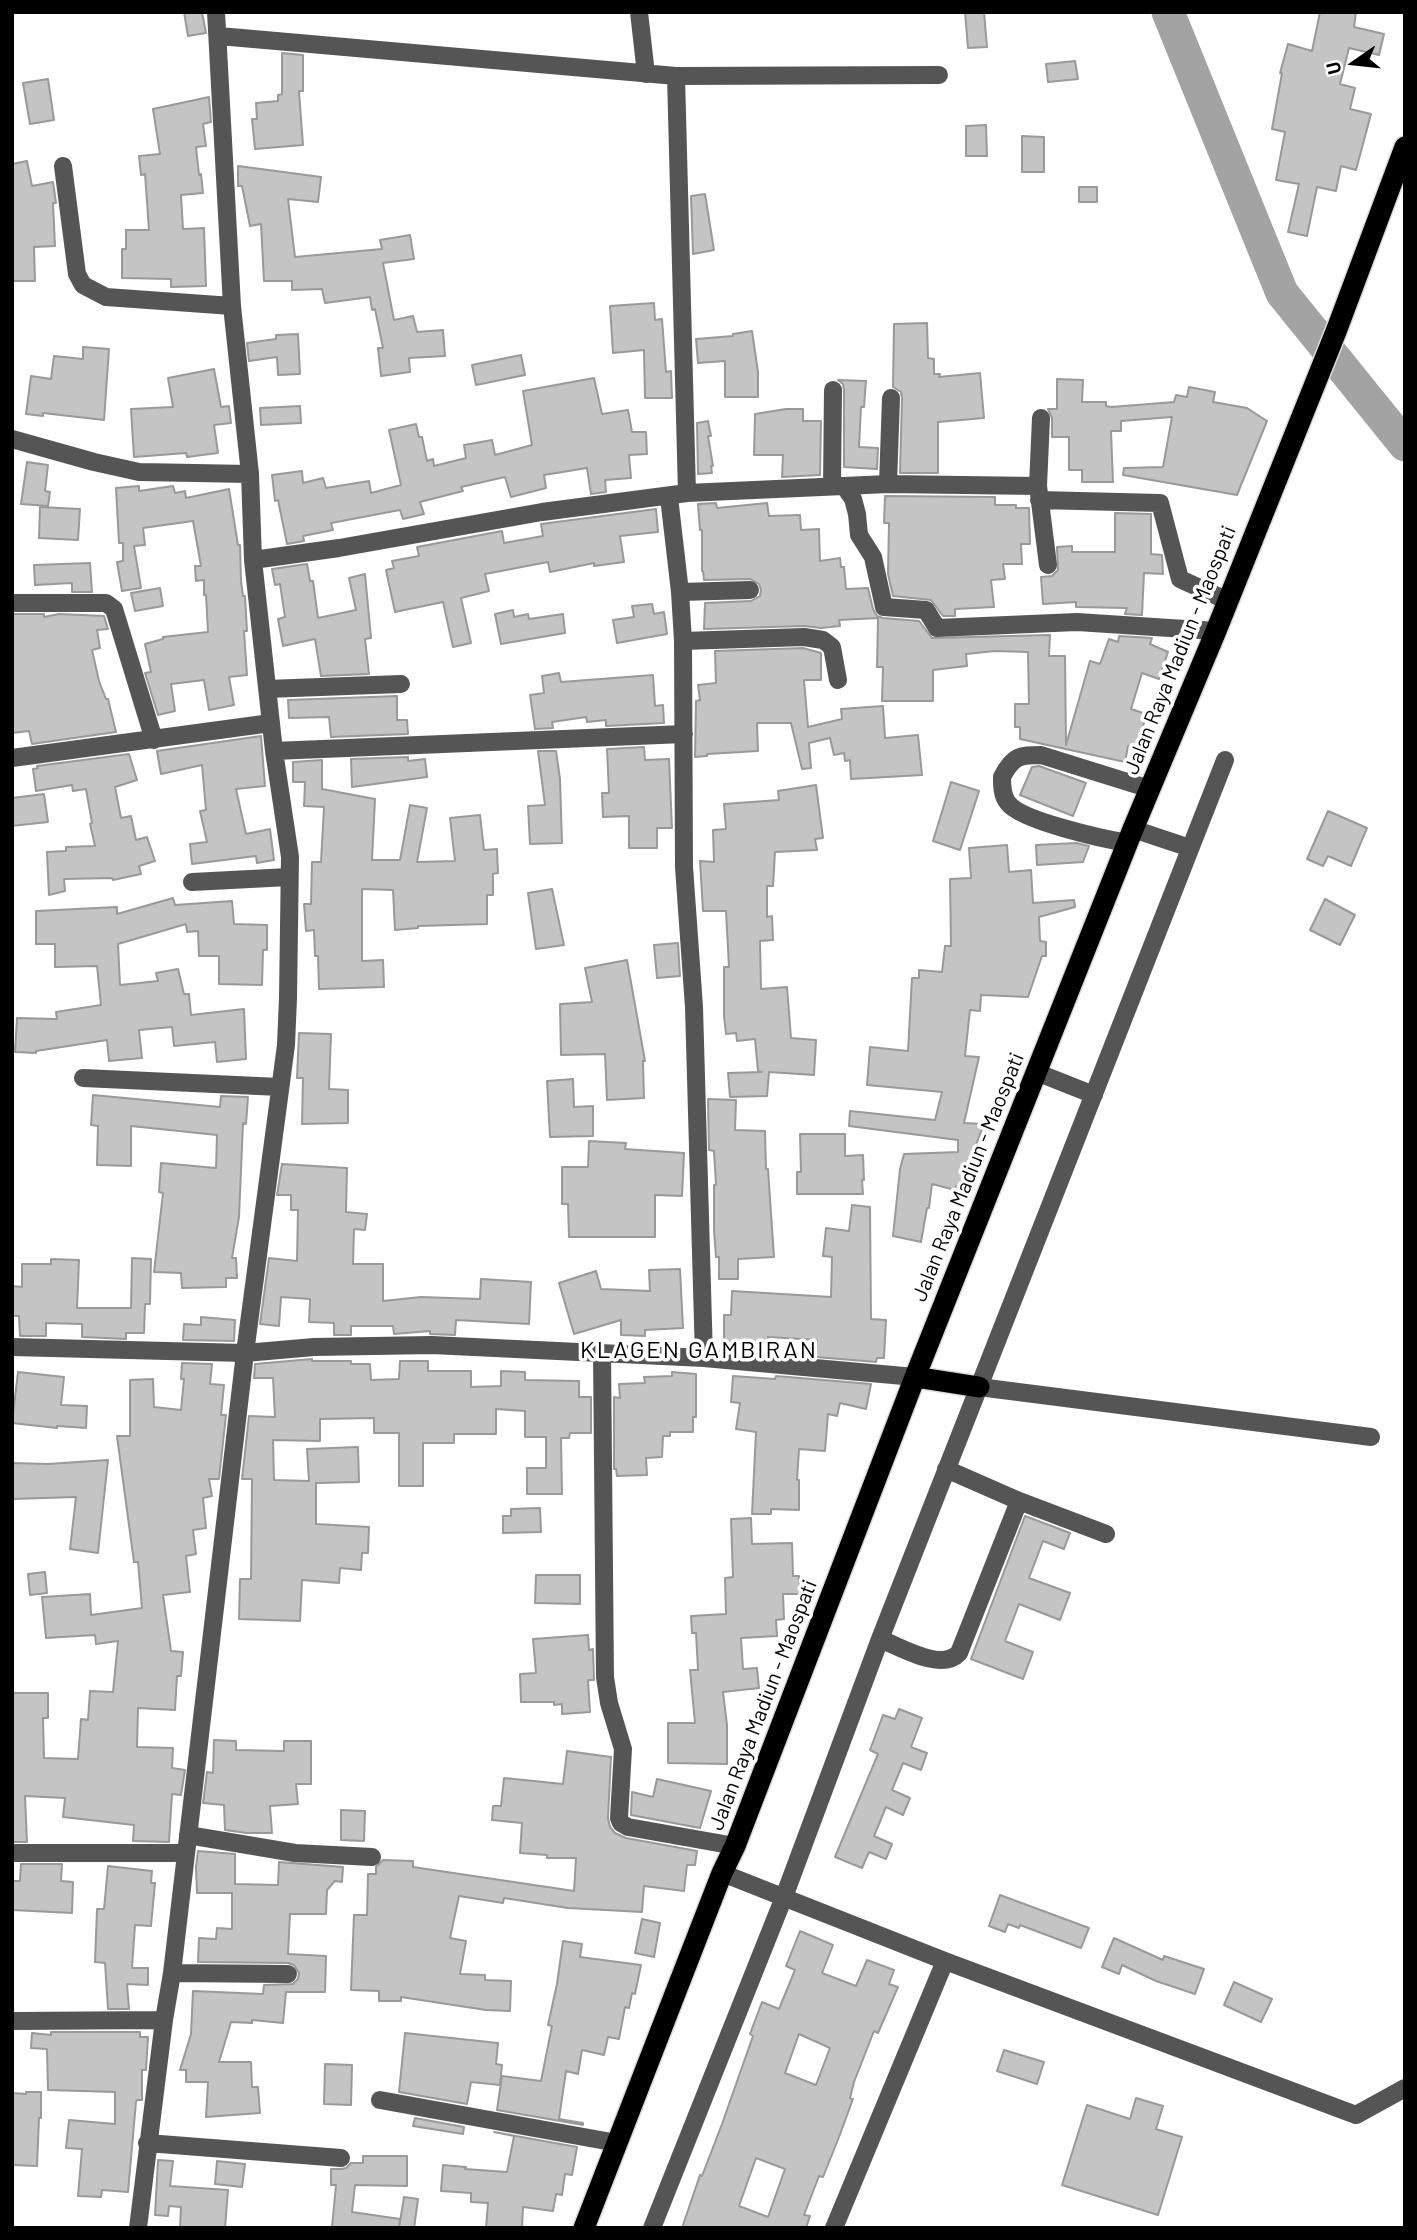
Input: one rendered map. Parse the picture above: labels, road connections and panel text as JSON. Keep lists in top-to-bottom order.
{
  "streets": {
    "highway": ["Jalan Raya Madiun - Maospati"]
  },
  "districts": ["KLAGEN GAMBIRAN"],
  "north": "left"
}
